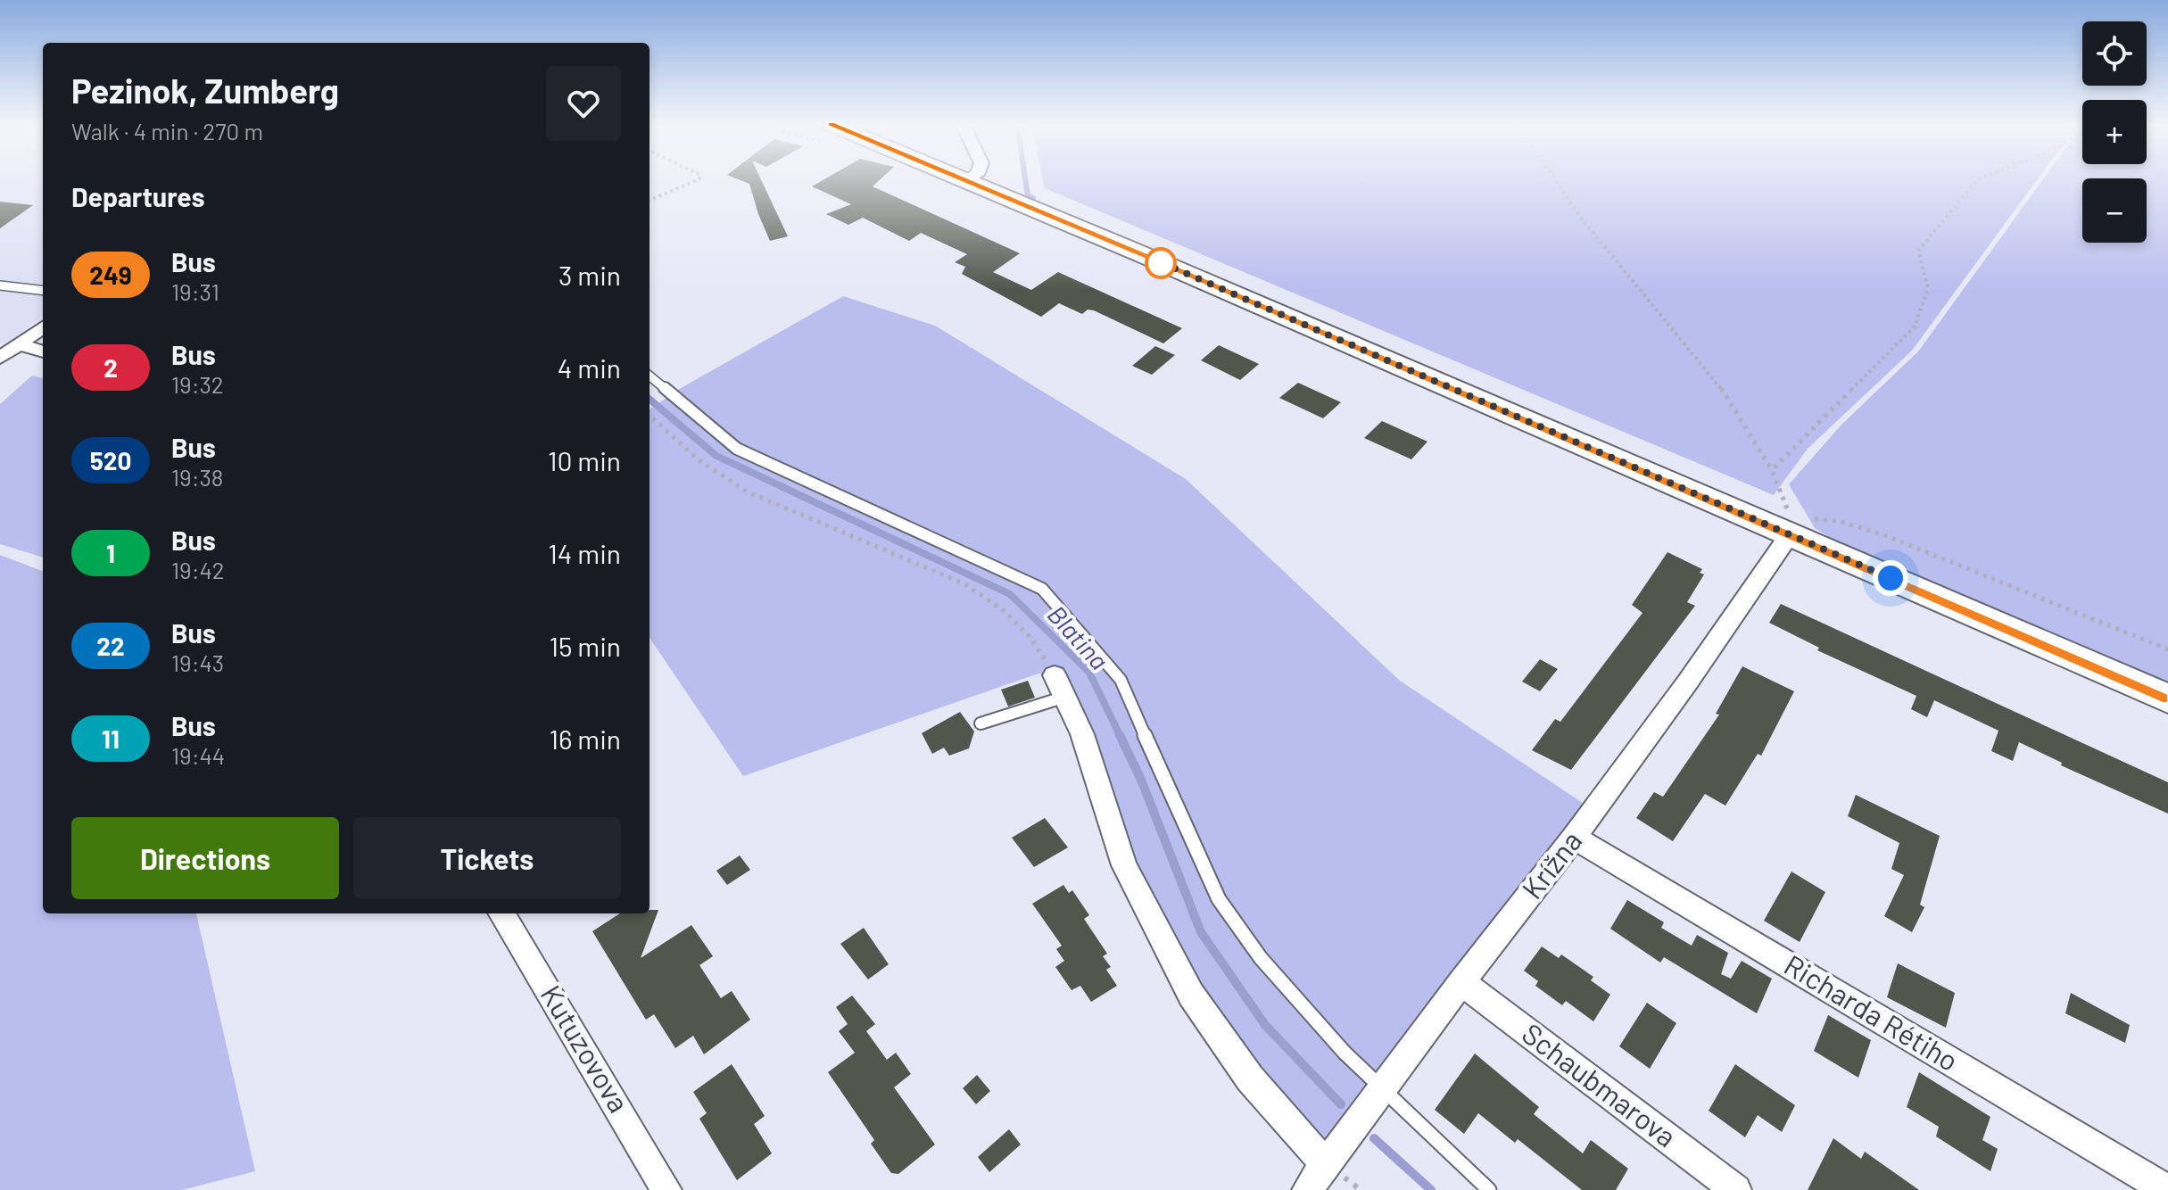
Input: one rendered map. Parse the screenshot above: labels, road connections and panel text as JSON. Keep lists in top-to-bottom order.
{
  "streets": {
    "street": [
      "Krížna",
      "Richarda Rétiho",
      "Kutuzovova",
      "Schaubmarova"
    ]
  },
  "crossings": [
    ["Krížna", "Richarda Rétiho"],
    ["Krížna", "Schaubmarova"]
  ],
  "water": ["Blatina"],
  "lines": ["bus line 249"],
  "page": {
    "map_buttons": ["+", "−"],
    "heading": [
      ["Pezinok, Zumberg", "Walk · 4 min · 270 m"],
      "Departures"
    ],
    "list": [
      {
        "mark": "249",
        "name": "Bus",
        "note": "19:31",
        "value": "3 min"
      },
      {
        "mark": "2",
        "name": "Bus",
        "note": "19:32",
        "value": "4 min"
      },
      {
        "mark": "520",
        "name": "Bus",
        "note": "19:38",
        "value": "10 min"
      },
      {
        "mark": "1",
        "name": "Bus",
        "note": "19:42",
        "value": "14 min"
      },
      {
        "mark": "22",
        "name": "Bus",
        "note": "19:43",
        "value": "15 min"
      },
      {
        "mark": "11",
        "name": "Bus",
        "note": "19:44",
        "value": "16 min"
      }
    ],
    "buttons": ["Directions", "Tickets"]
  }
}
